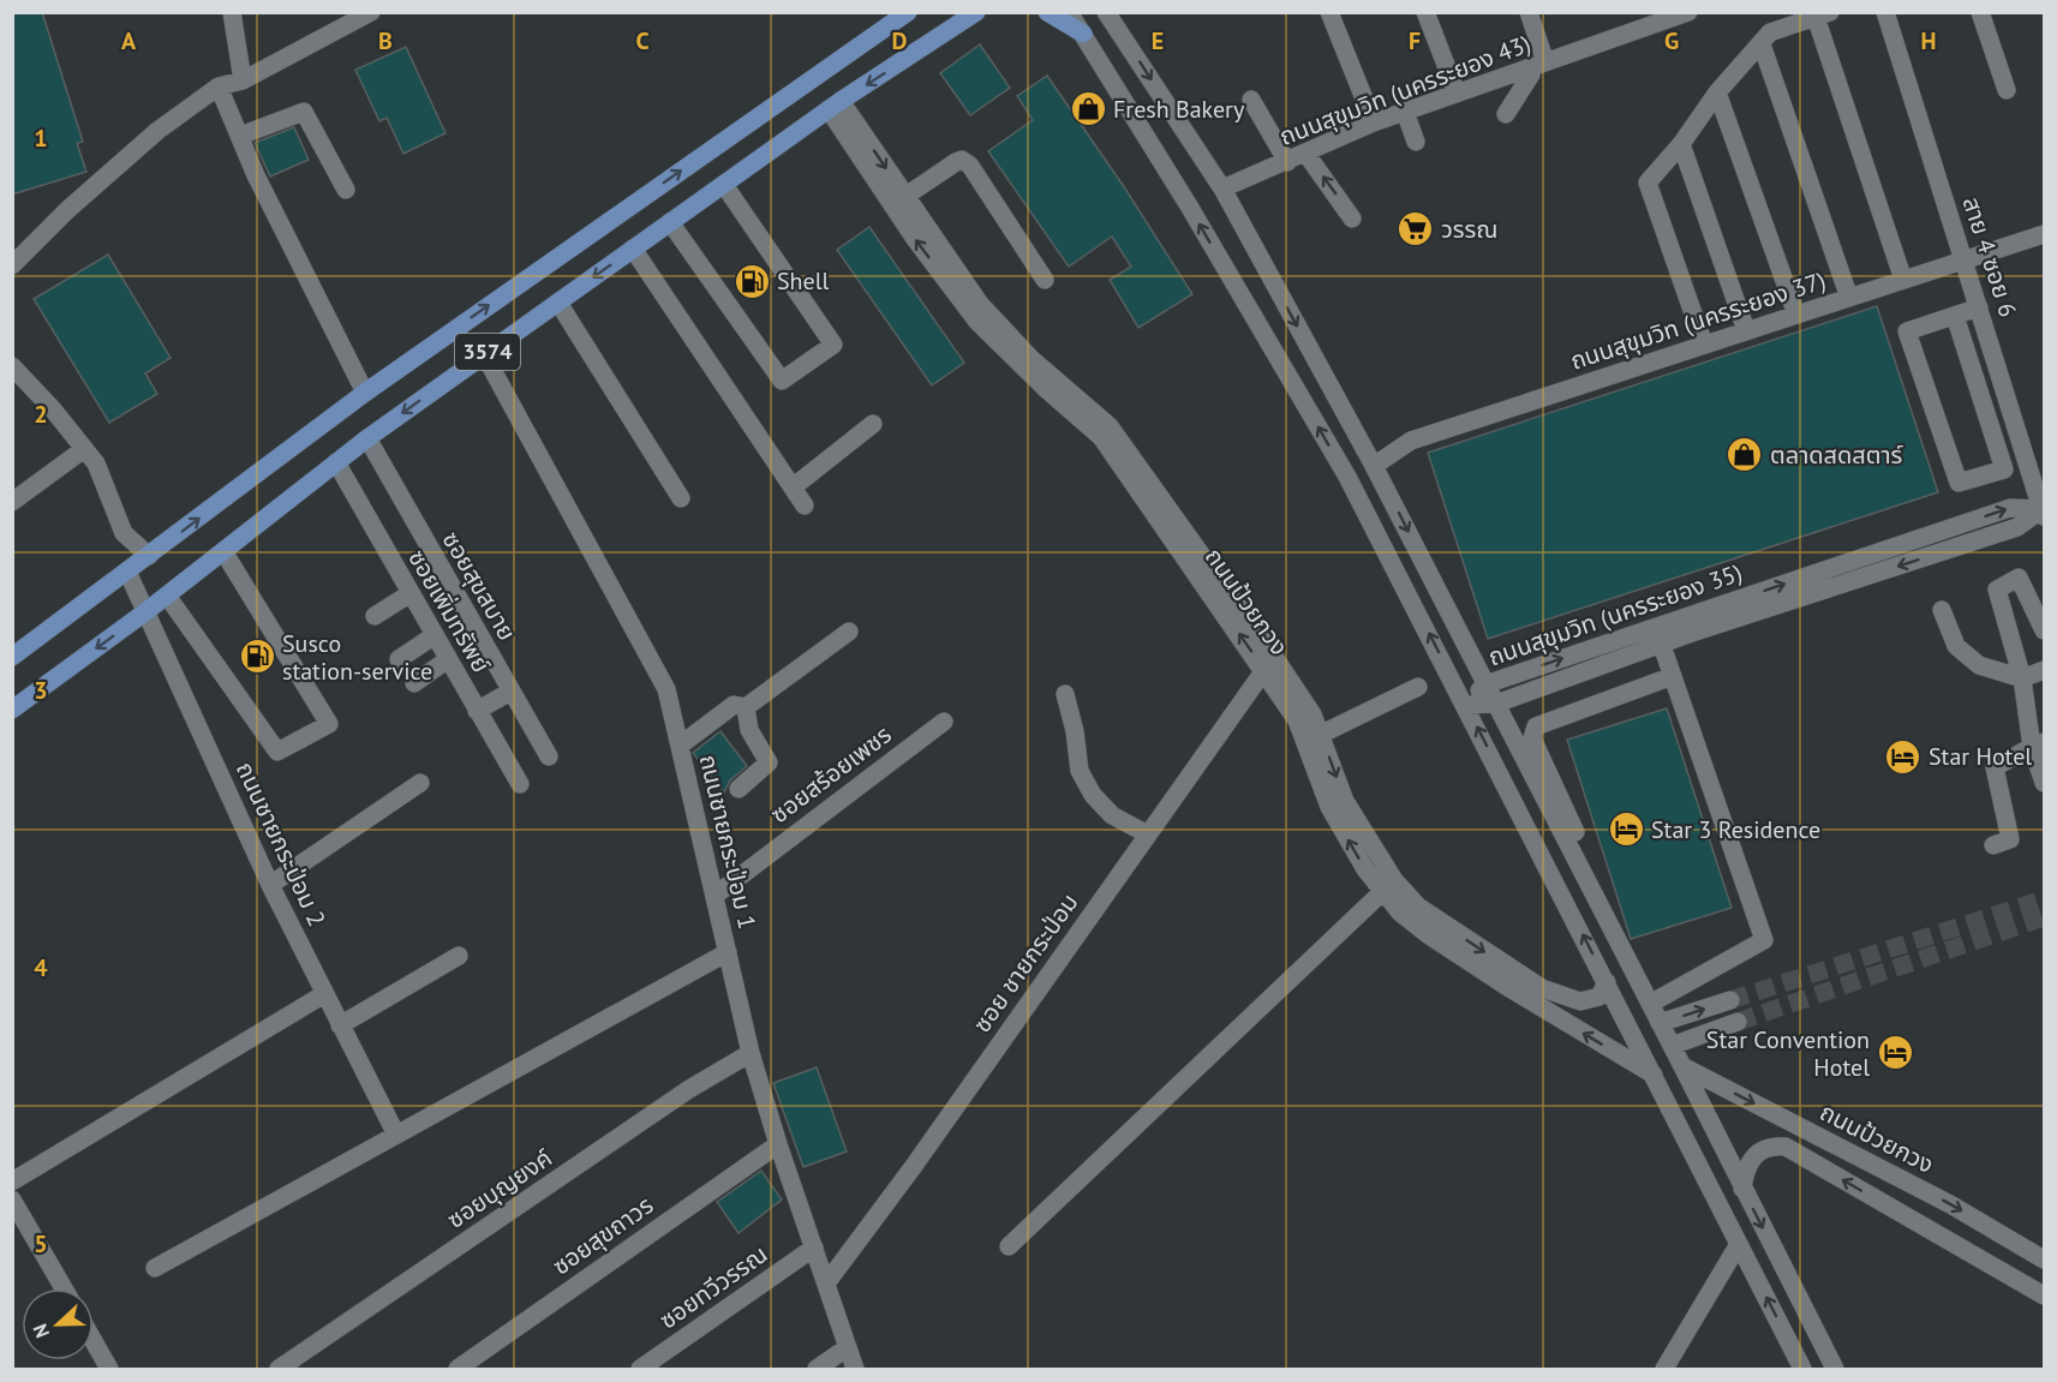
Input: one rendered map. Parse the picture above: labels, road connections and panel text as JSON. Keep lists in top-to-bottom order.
{
  "streets": {
    "main road": ["3574"],
    "street": [
      "ถนนสุขุมวิท (นครระยอง 43)",
      "สาย 4 ซอย 6",
      "ถนนสุขุมวิท (นครระยอง 37)",
      "ซอยสุขสบาย",
      "ถนนป้วยกวง",
      "ซอยเพิ่มทรัพย์",
      "ถนนสุขุมวิท (นครระยอง 35)",
      "ซอยสร้อยเพชร",
      "ถนนชายกระป่อม 1",
      "ถนนชายกระป่อม 2",
      "ซอย ชายกระป่อม",
      "ซอยบุญยงค์",
      "ซอยสุขถาวร",
      "ซอยทวีวรรณ"
    ]
  },
  "crossings": [
    ["สาย 4 ซอย 6", "ถนนสุขุมวิท (นครระยอง 37)"],
    ["สาย 4 ซอย 6", "ถนนสุขุมวิท (นครระยอง 35)"],
    ["3574", "ซอยสุขสบาย"],
    ["3574", "ถนนป้วยกวง"],
    ["3574", "ซอยเพิ่มทรัพย์"],
    ["3574", "ถนนชายกระป่อม 1"],
    ["3574", "ถนนชายกระป่อม 2"],
    ["ถนนป้วยกวง", "ซอย ชายกระป่อม"],
    ["ซอยสร้อยเพชร", "ถนนชายกระป่อม 1"],
    ["ถนนชายกระป่อม 1", "ซอย ชายกระป่อม"],
    ["ถนนชายกระป่อม 1", "ซอยบุญยงค์"],
    ["ถนนชายกระป่อม 1", "ซอยสุขถาวร"],
    ["ถนนชายกระป่อม 1", "ซอยทวีวรรณ"]
  ],
  "places": {
    "shop": ["Fresh Bakery", "ตลาดสดสตาร์"],
    "supermarket": ["วรรณ"],
    "fuel station": ["Shell", "Susco station-service"],
    "hotel": ["Star Hotel", "Star 3 Residence", "Star Convention Hotel"]
  },
  "north": "left",
  "grid": {
    "columns": [
      "A",
      "B",
      "C",
      "D",
      "E",
      "F",
      "G",
      "H"
    ],
    "rows": [
      "1",
      "2",
      "3",
      "4",
      "5"
    ]
  }
}
